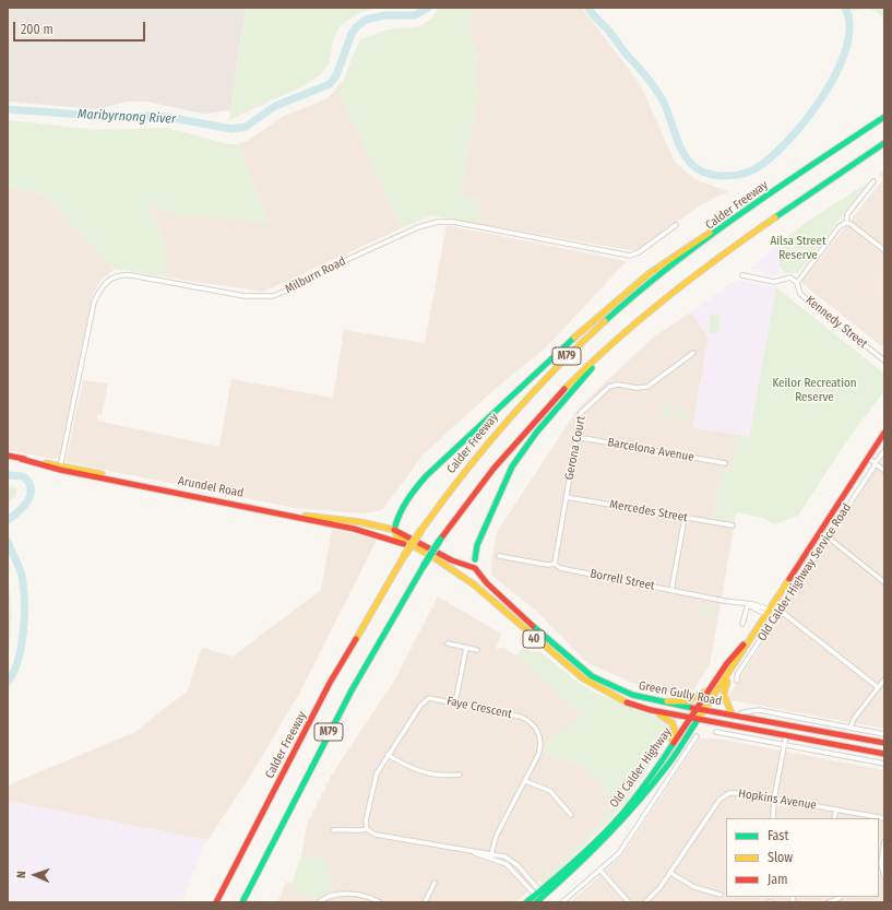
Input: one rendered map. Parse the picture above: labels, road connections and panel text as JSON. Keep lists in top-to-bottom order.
{
  "streets": {
    "main road": [
      "Calder Freeway",
      "M79",
      "Arundel Road",
      "40",
      "Green Gully Road",
      "Old Calder Highway"
    ],
    "street": [
      "Milburn Road",
      "Kennedy Street",
      "Gerona Court",
      "Barcelona Avenue",
      "Mercedes Street",
      "Old Calder Highway Service Road",
      "Borrell Street",
      "Faye Crescent",
      "Hopkins Avenue"
    ]
  },
  "crossings": [
    ["Milburn Road", "Arundel Road"],
    ["Gerona Court", "Barcelona Avenue"],
    ["Gerona Court", "Mercedes Street"],
    ["Gerona Court", "Borrell Street"],
    ["Arundel Road", "Green Gully Road"],
    ["Old Calder Highway Service Road", "Borrell Street"],
    ["Borrell Street", "Old Calder Highway"],
    ["Green Gully Road", "Old Calder Highway"]
  ],
  "water": ["Maribyrnong River"],
  "parks": ["Ailsa Street Reserve", "Keilor Recreation Reserve"],
  "legend": ["Fast", "Slow", "Jam"],
  "scale_bar": "200 m",
  "north": "left"
}
